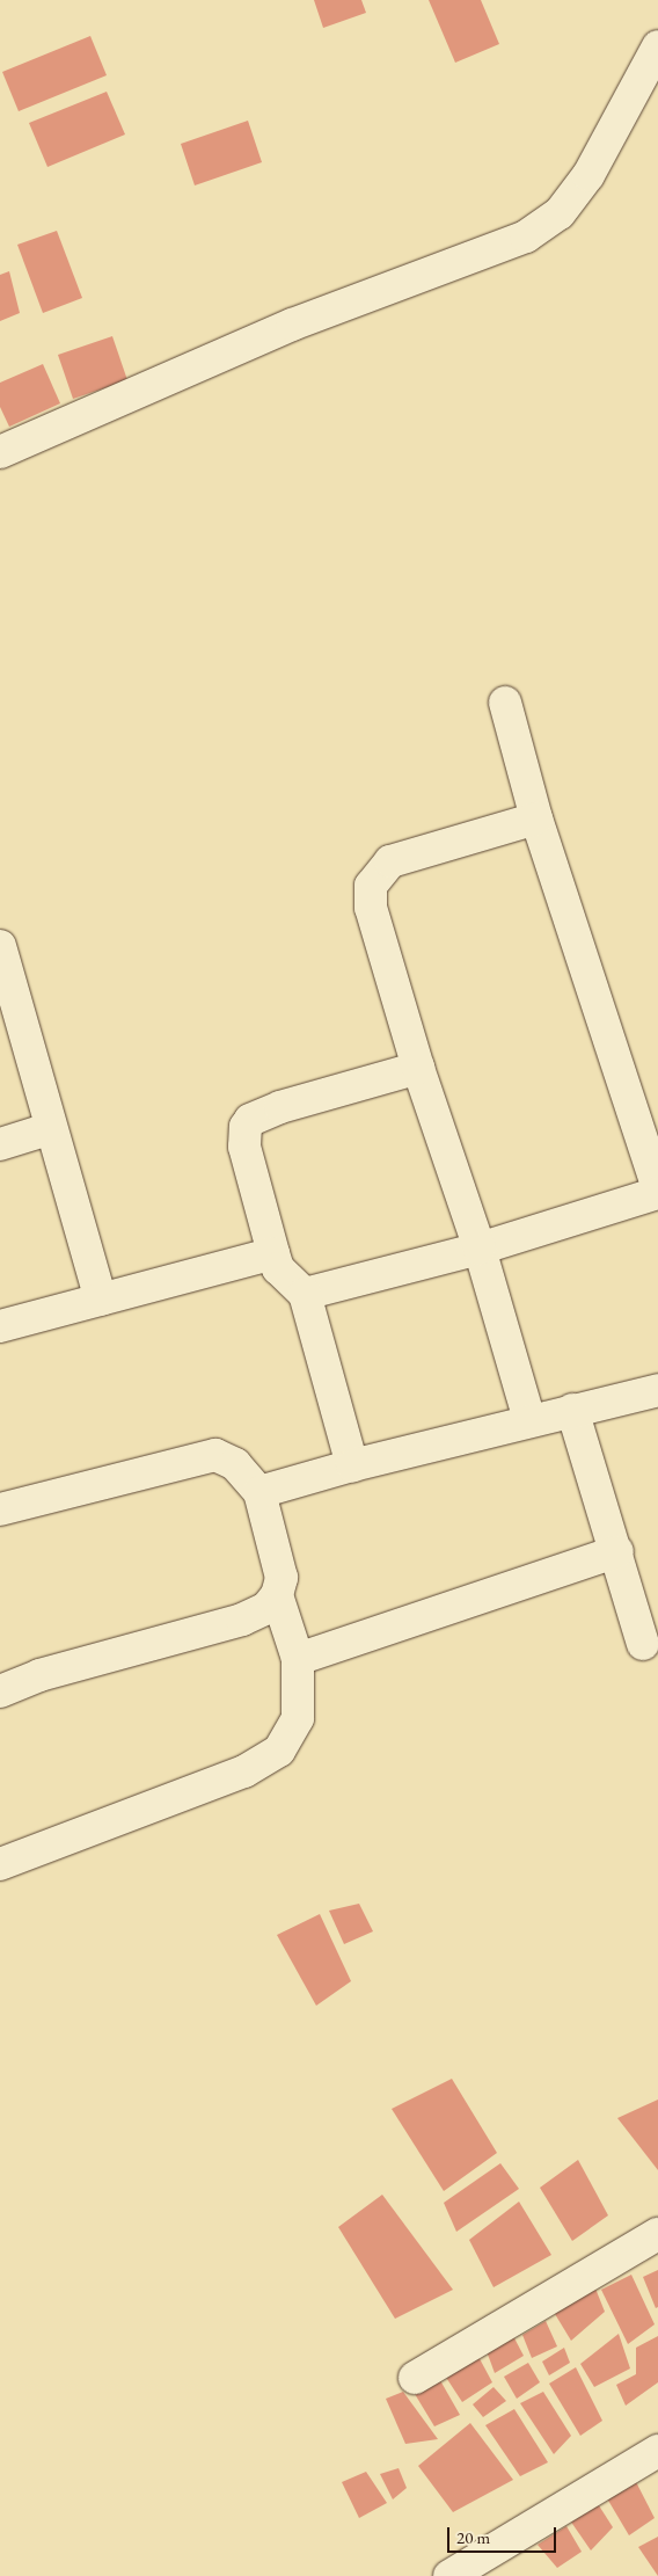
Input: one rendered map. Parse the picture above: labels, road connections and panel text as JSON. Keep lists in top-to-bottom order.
{
  "scale_bar": "20 m"
}
